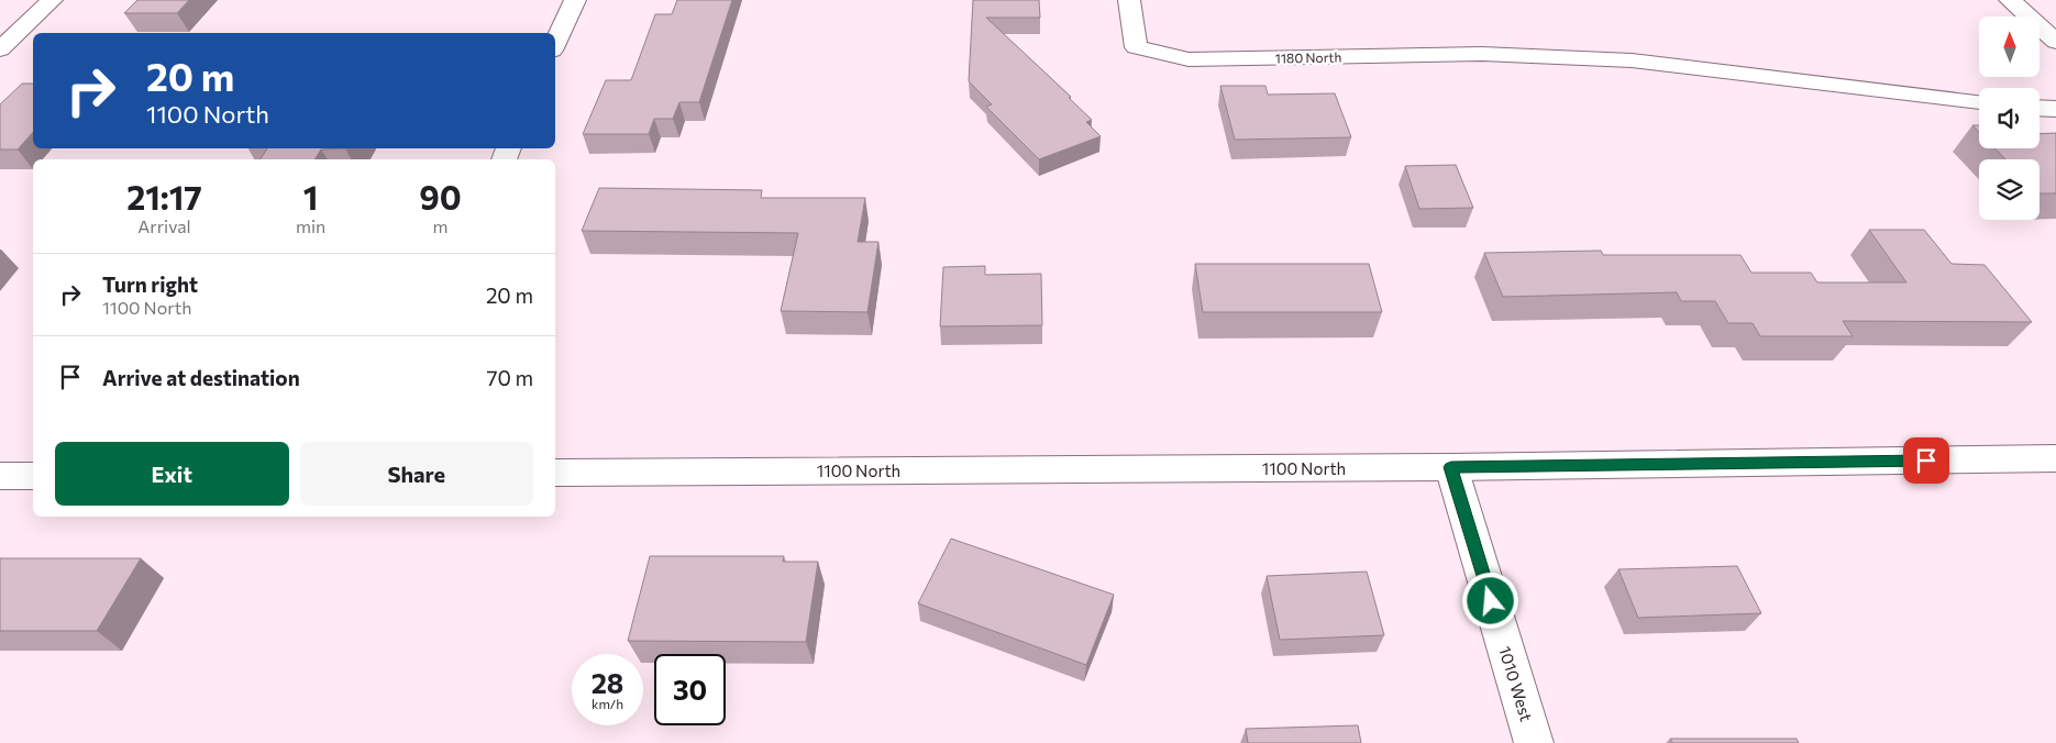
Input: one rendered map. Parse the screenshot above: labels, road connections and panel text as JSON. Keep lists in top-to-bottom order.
{
  "streets": {
    "street": ["1180 North", "1100 North", "1010 West"]
  },
  "crossings": [
    ["1100 North", "1010 West"]
  ],
  "north": "top",
  "page": {
    "turn": ["20 m", "1100 North"],
    "eta": [
      "21:17",
      "Arrival",
      "1",
      "min",
      "90",
      "m"
    ],
    "list": [
      {
        "name": "Turn right",
        "note": "1100 North",
        "value": "20 m"
      },
      {
        "name": "Arrive at destination",
        "value": "70 m"
      }
    ],
    "buttons": ["Exit", "Share"],
    "speed": "28 km/h",
    "limit": "30"
  }
}
